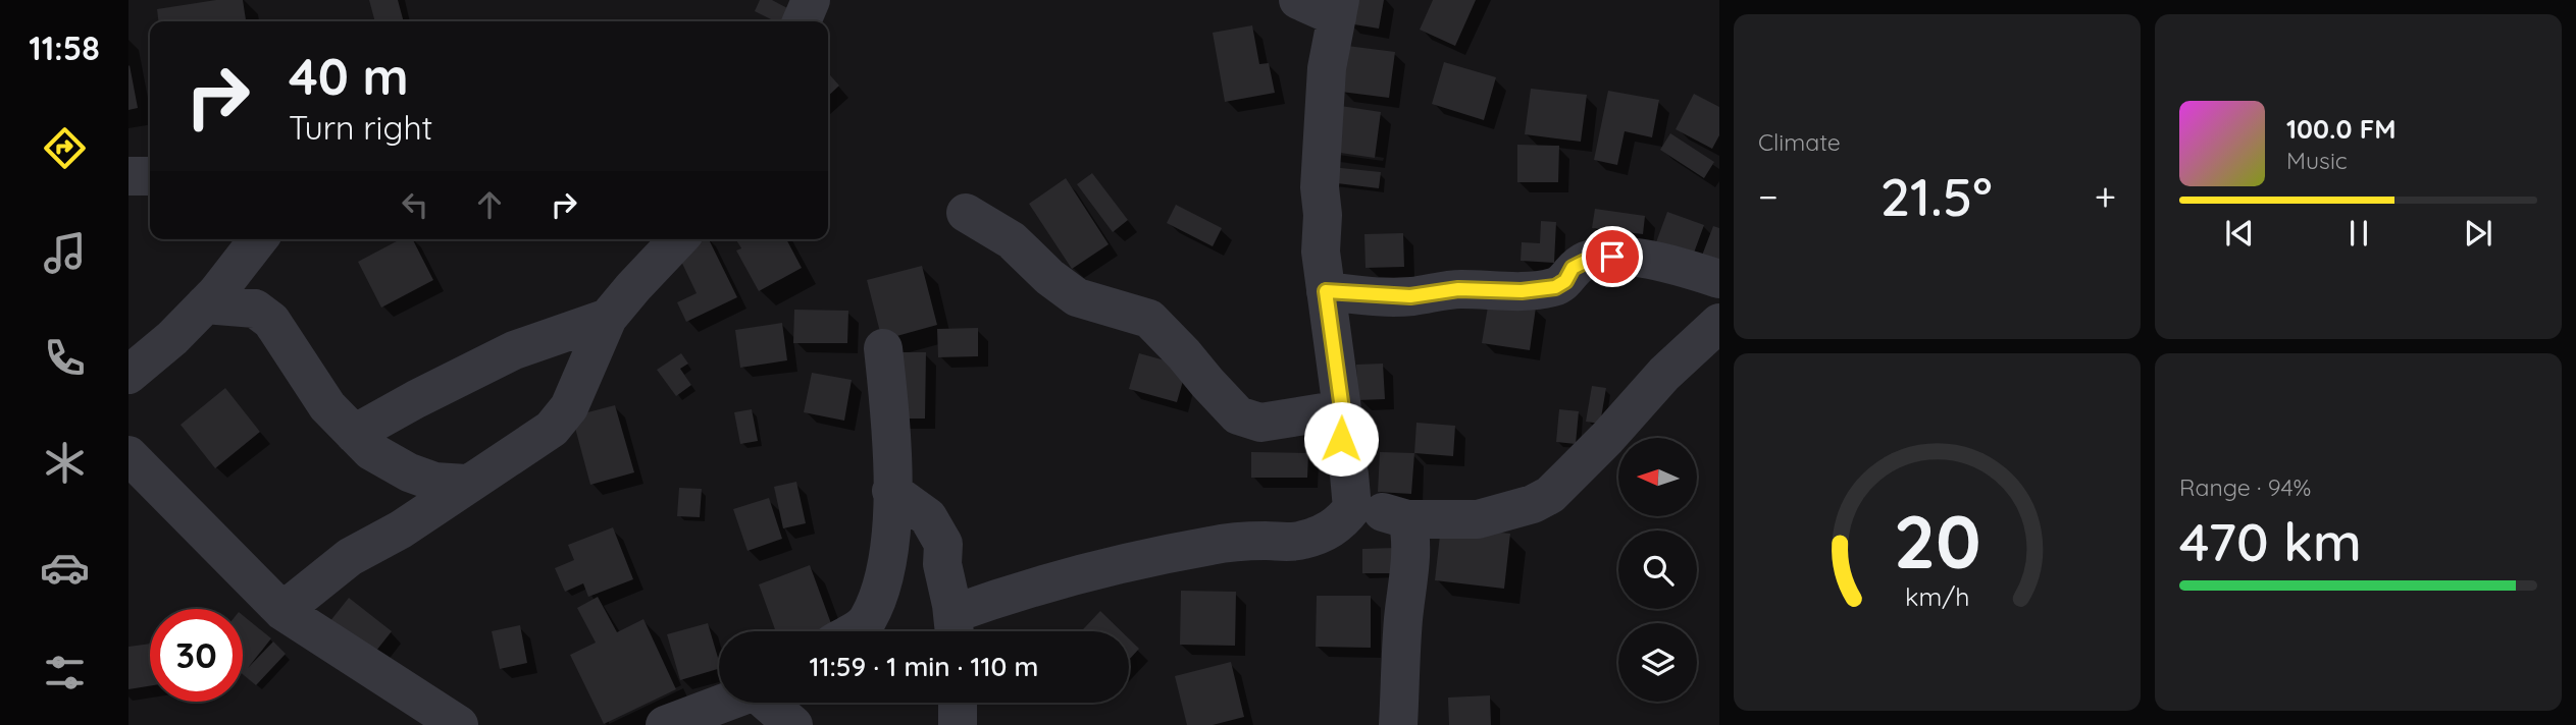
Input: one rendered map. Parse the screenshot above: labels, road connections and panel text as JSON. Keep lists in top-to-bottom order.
{
  "north": "left",
  "page": {
    "tabs": "11:58",
    "tile": [
      "Climate",
      ["Range · 94%", "470 km"]
    ],
    "turn": ["40 m", "Turn right"],
    "song": ["100.0 FM", "Music"],
    "heat": ["−", "21.5°", "+"],
    "limit": "30",
    "trip": "11:59 · 1 min · 110 m",
    "gauge": ["20", "km/h"]
  }
}
